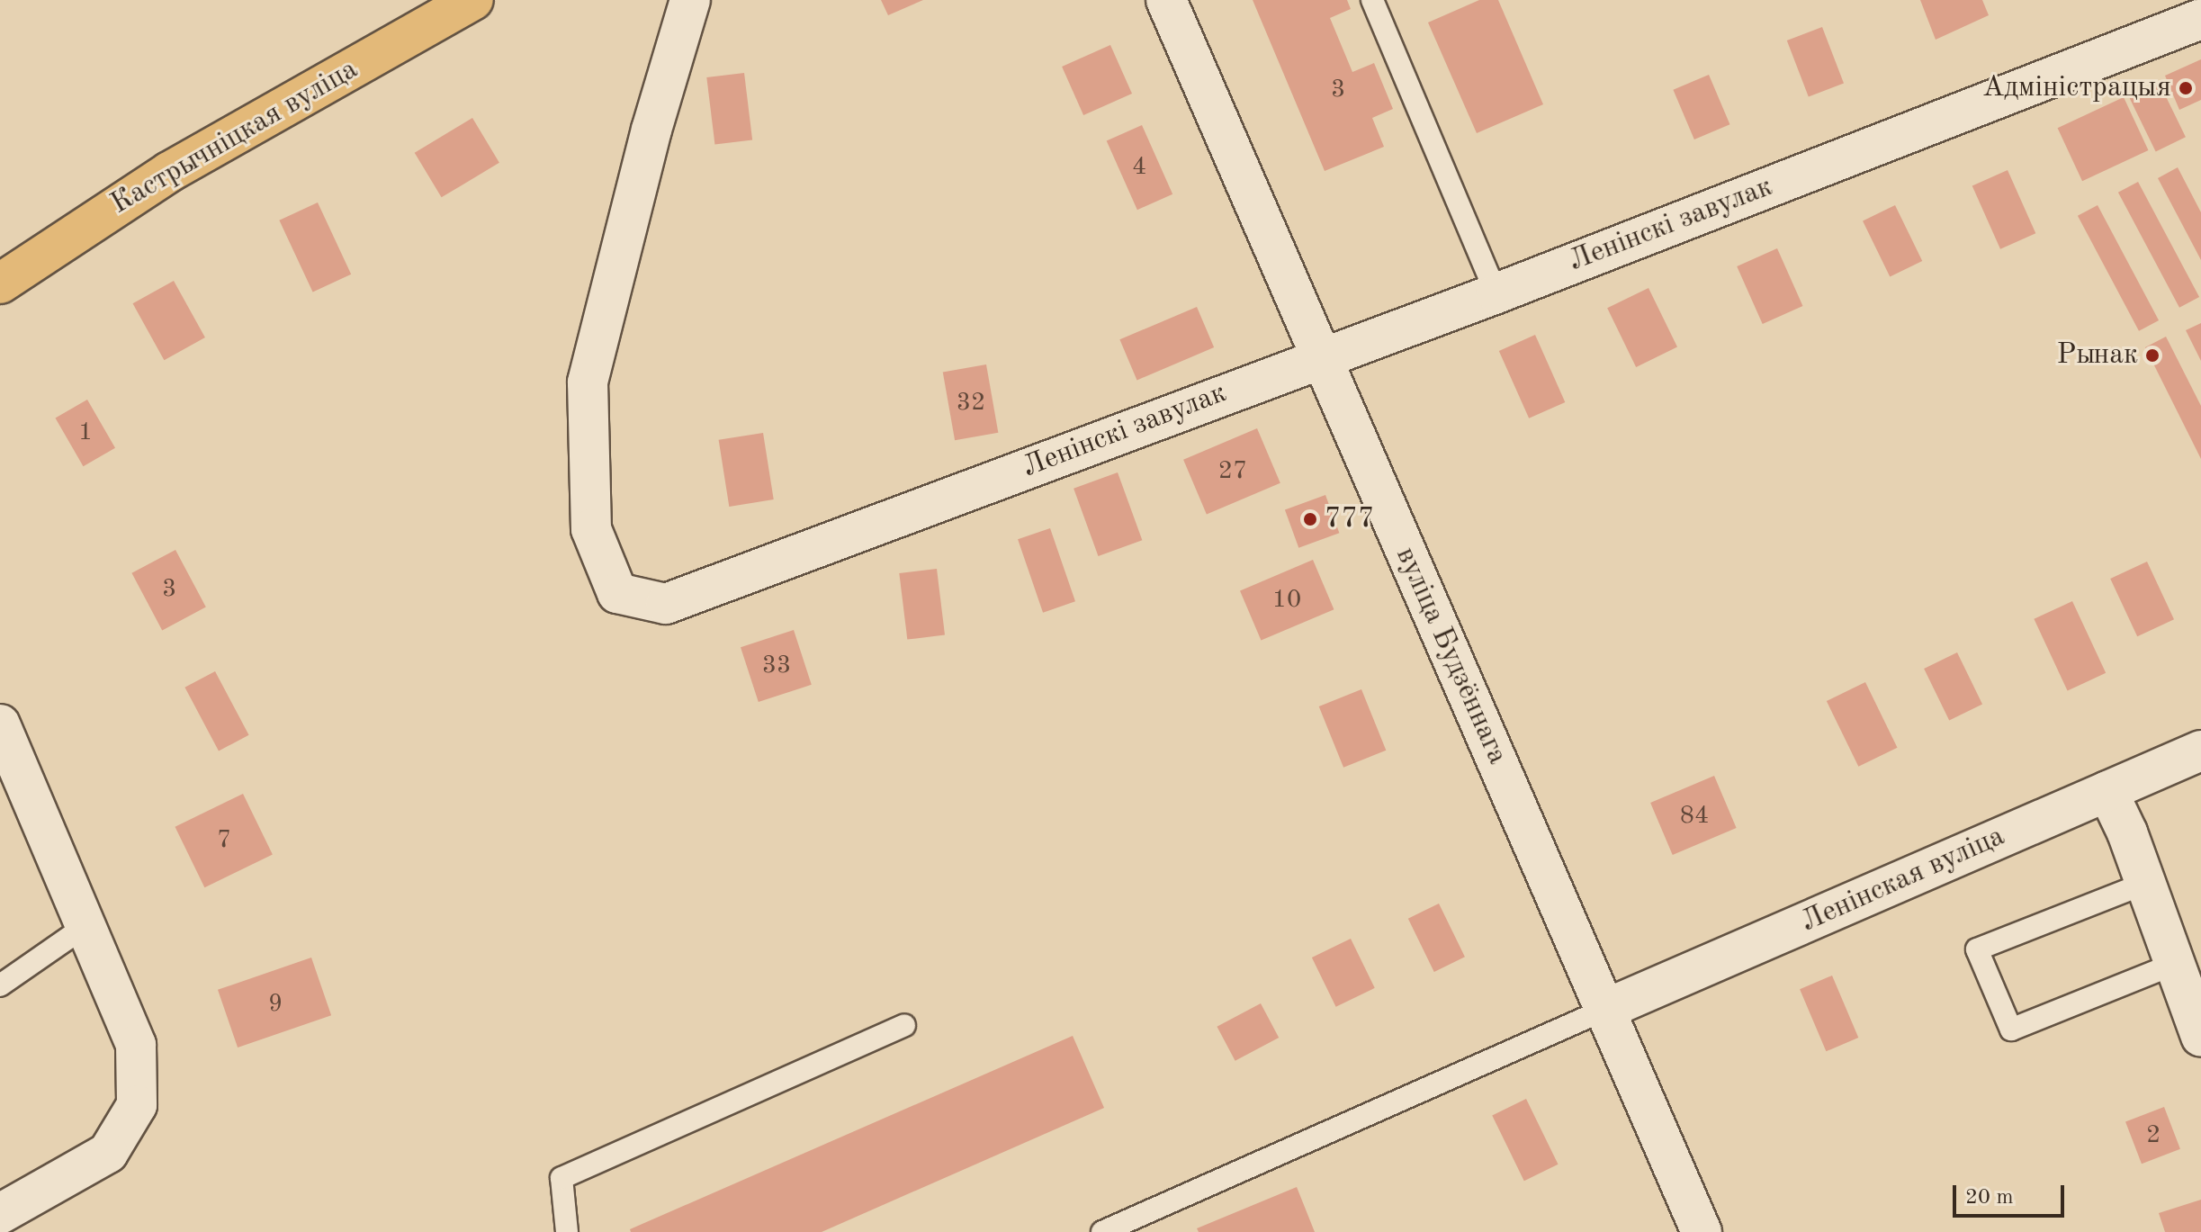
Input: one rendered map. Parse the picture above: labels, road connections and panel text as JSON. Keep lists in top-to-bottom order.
{
  "streets": {
    "main road": ["Кастрычніцкая вуліца"],
    "street": ["Ленінскі завулак", "вуліца Будзённага", "Ленінская вуліца"]
  },
  "crossings": [
    ["Ленінскі завулак", "вуліца Будзённага"],
    ["вуліца Будзённага", "Ленінская вуліца"]
  ],
  "places": ["Адміністрацыя", "Рынак", "777"],
  "house_numbers": [
    "3",
    "4",
    "32",
    "1",
    "27",
    "3",
    "10",
    "33",
    "84",
    "7",
    "9",
    "2"
  ],
  "scale_bar": "20 m"
}
